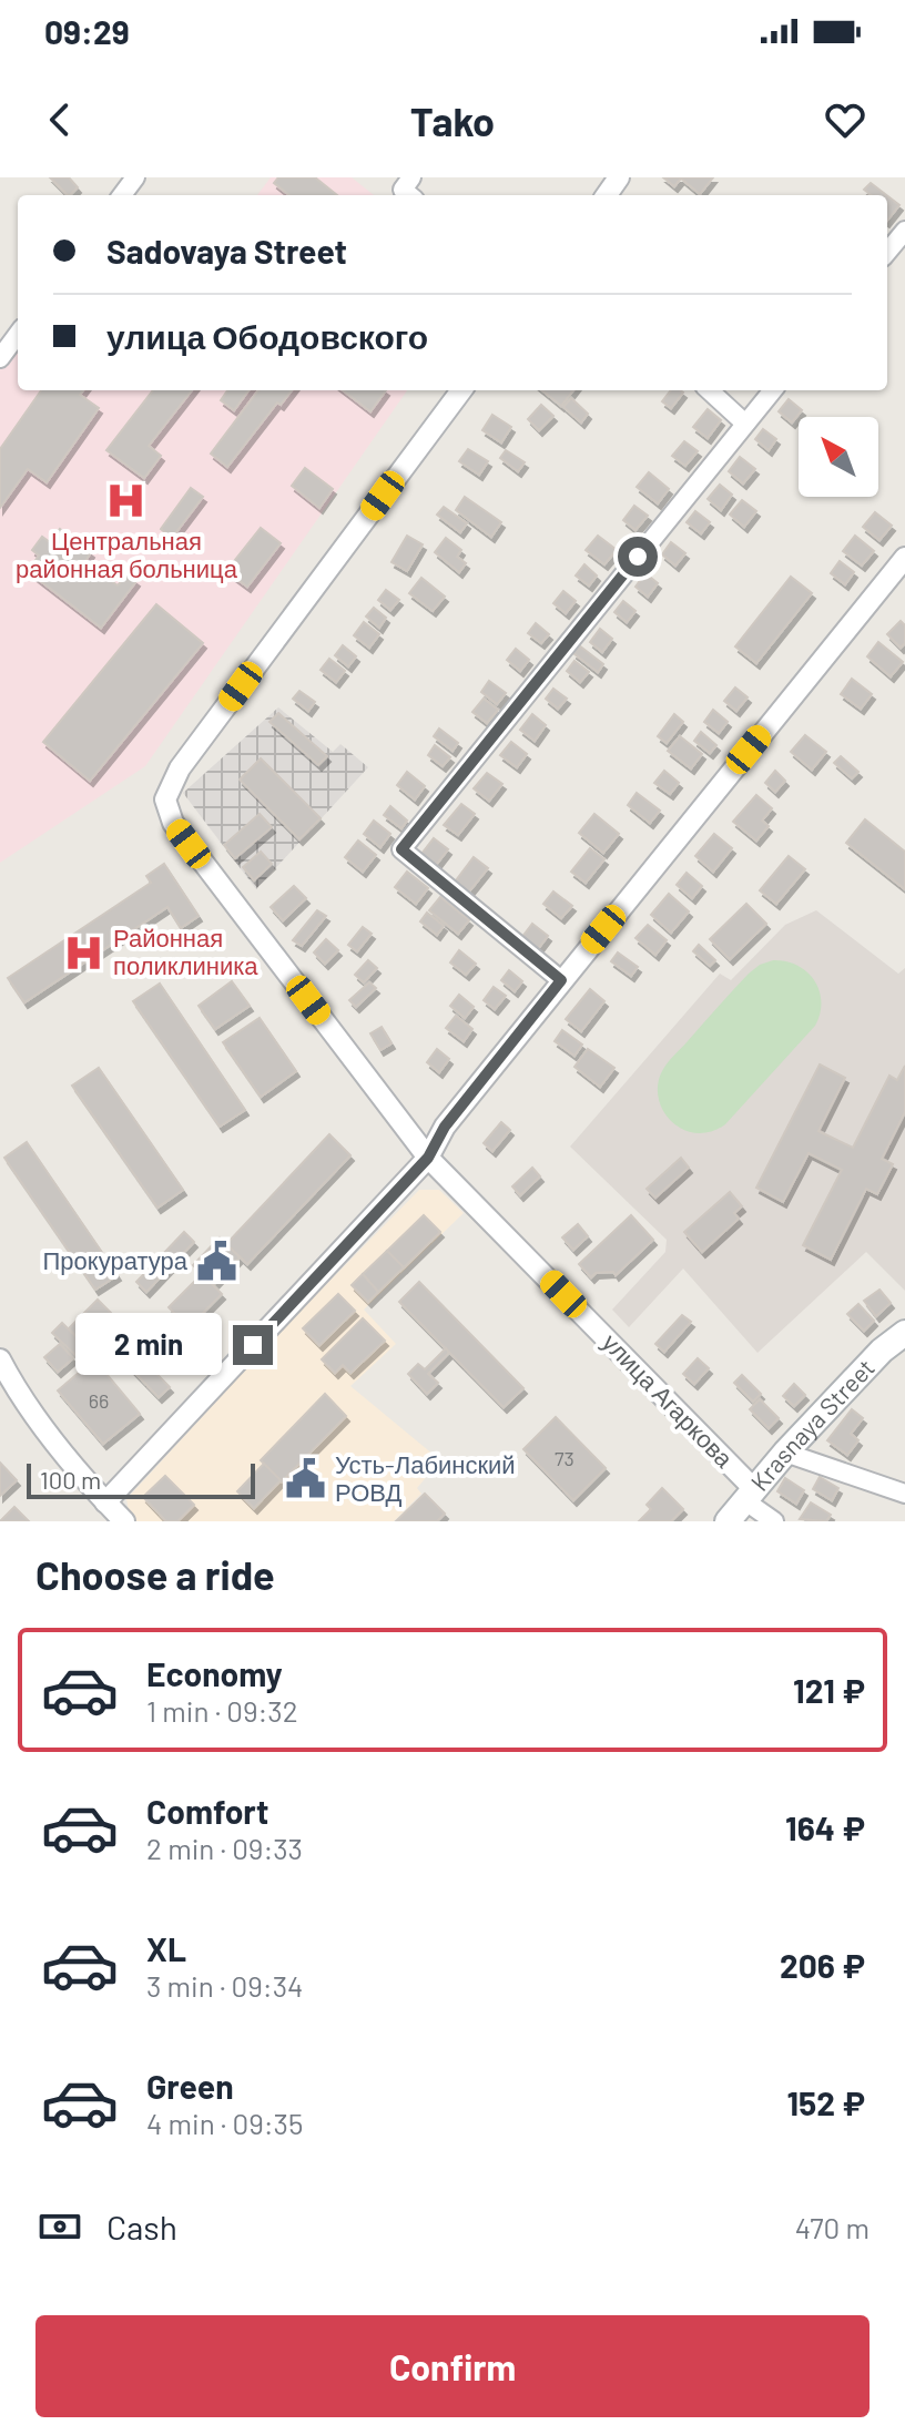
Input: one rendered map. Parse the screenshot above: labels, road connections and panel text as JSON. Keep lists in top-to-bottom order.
{
  "streets": {
    "main road": ["Krasnaya Street"],
    "street": ["улица Агаркова"]
  },
  "crossings": [
    ["улица Агаркова", "Krasnaya Street"]
  ],
  "places": {
    "hospital": ["Центральная районная больница", "Районная поликлиника"],
    "public building": ["Прокуратура", "Усть-Лабинский РОВД"]
  },
  "house_numbers": ["66", "73"],
  "scale_bar": "100 m",
  "north": "top left",
  "page": {
    "status": "09:29",
    "header": "Tako",
    "banner": ["Sadovaya Street", "улица Ободовского"],
    "bubble": "2 min",
    "scale": "100 m",
    "heading": "Choose a ride",
    "list": [
      {
        "name": "Economy",
        "note": "1 min · 09:32",
        "value": "121 ₽"
      },
      {
        "name": "Comfort",
        "note": "2 min · 09:33",
        "value": "164 ₽"
      },
      {
        "name": "XL",
        "note": "3 min · 09:34",
        "value": "206 ₽"
      },
      {
        "name": "Green",
        "note": "4 min · 09:35",
        "value": "152 ₽"
      }
    ],
    "pay": ["Cash", "470 m"],
    "buttons": "Confirm"
  }
}
